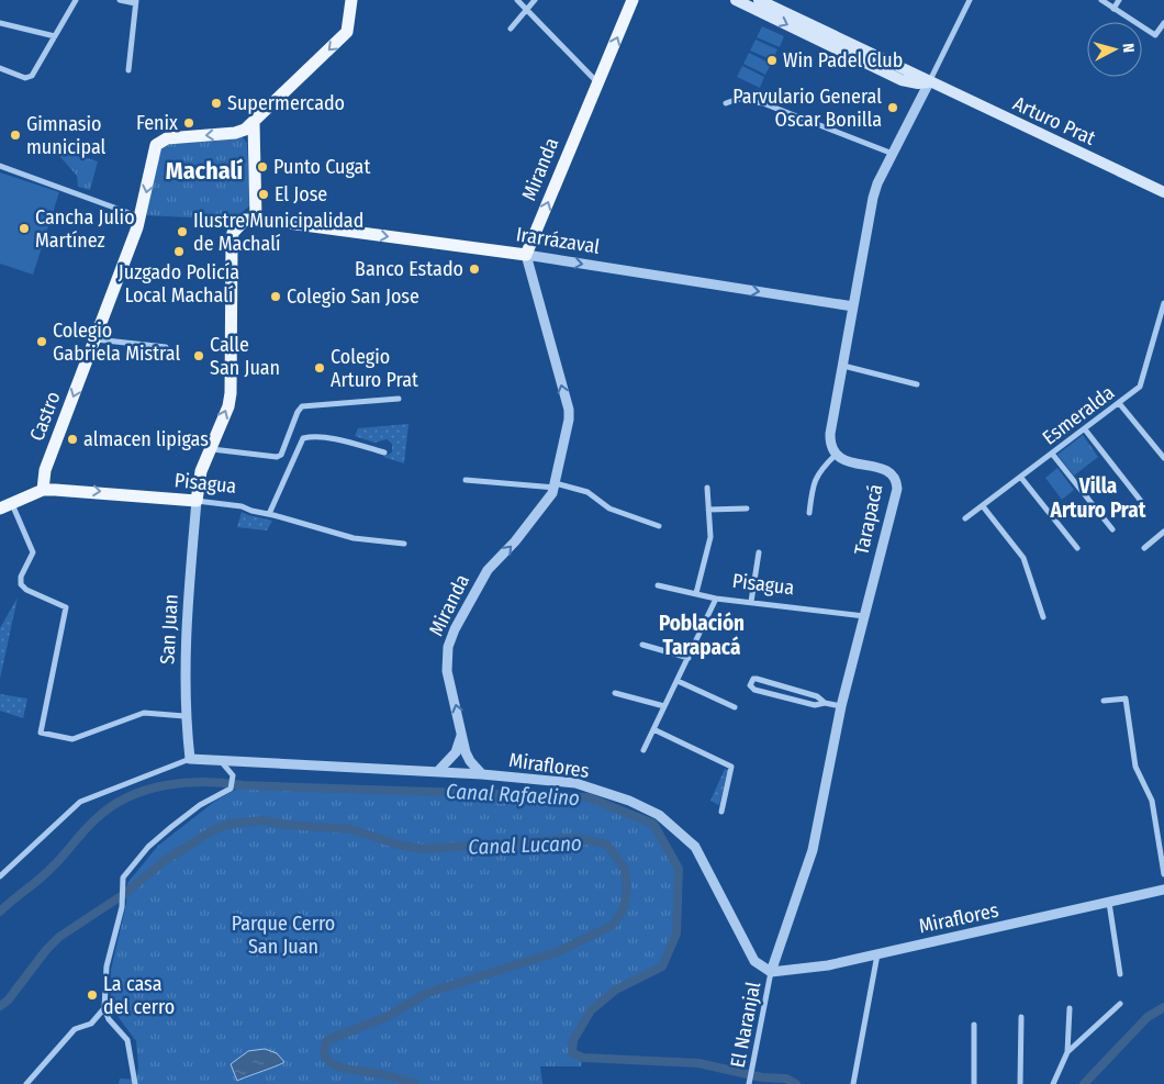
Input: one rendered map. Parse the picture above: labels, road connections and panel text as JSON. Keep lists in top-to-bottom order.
{
  "streets": {
    "main road": [
      "Arturo Prat",
      "Miranda",
      "Irarrázaval",
      "Castro",
      "Pisagua"
    ],
    "street": [
      "Esmeralda",
      "Tarapacá",
      "San Juan",
      "Miraflores",
      "El Naranjal"
    ]
  },
  "crossings": [
    ["Miranda", "Irarrázaval"],
    ["Miranda", "Miraflores"],
    ["Castro", "Pisagua"],
    ["Pisagua", "Tarapacá"],
    ["Pisagua", "San Juan"],
    ["Tarapacá", "Miraflores"],
    ["Tarapacá", "El Naranjal"],
    ["San Juan", "Miraflores"],
    ["Miraflores", "El Naranjal"]
  ],
  "one_way": ["Miranda", "Irarrázaval", "Castro"],
  "districts": ["Machalí", "Villa Arturo Prat", "Población Tarapacá"],
  "water": ["Canal Rafaelino", "Canal Lucano"],
  "parks": ["Parque Cerro San Juan"],
  "places": [
    "Win Padel Club",
    "Supermercado",
    "Parvulario General Oscar Bonilla",
    "Fenix",
    "Gimnasio municipal",
    "Punto Cugat",
    "El Jose",
    "Cancha Julio Martínez",
    "Ilustre Municipalidad de Machalí",
    "Juzgado Policía Local Machalí",
    "Banco Estado",
    "Colegio San Jose",
    "Colegio Gabriela Mistral",
    "Calle San Juan",
    "Colegio Arturo Prat",
    "almacen lipigas",
    "La casa del cerro"
  ],
  "north": "right"
}
